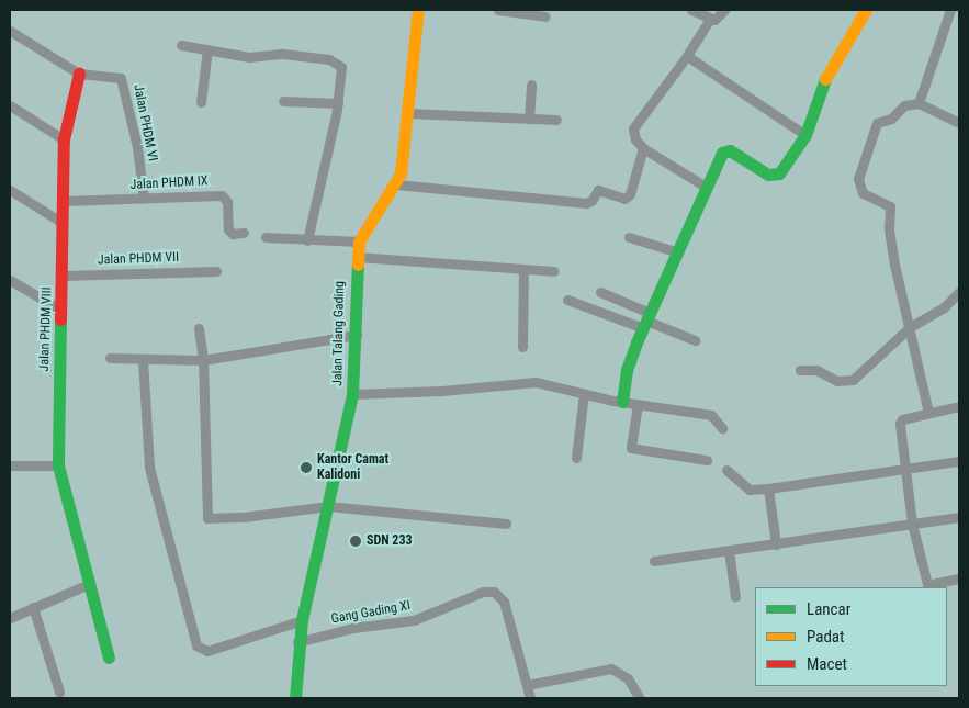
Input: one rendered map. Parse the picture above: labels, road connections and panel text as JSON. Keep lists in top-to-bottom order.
{
  "streets": {
    "street": [
      "Jalan PHDM VI",
      "Jalan PHDM IX",
      "Jalan PHDM VII",
      "Jalan PHDM VIII",
      "Jalan Talang Gading",
      "Gang Gading XI"
    ]
  },
  "crossings": [
    ["Jalan PHDM VI", "Jalan PHDM IX"],
    ["Jalan PHDM VI", "Jalan PHDM VIII"],
    ["Jalan PHDM IX", "Jalan PHDM VIII"],
    ["Jalan PHDM VII", "Jalan PHDM VIII"],
    ["Jalan Talang Gading", "Gang Gading XI"]
  ],
  "places": ["Kantor Camat Kalidoni", "SDN 233"],
  "legend": ["Lancar", "Padat", "Macet"]
}
